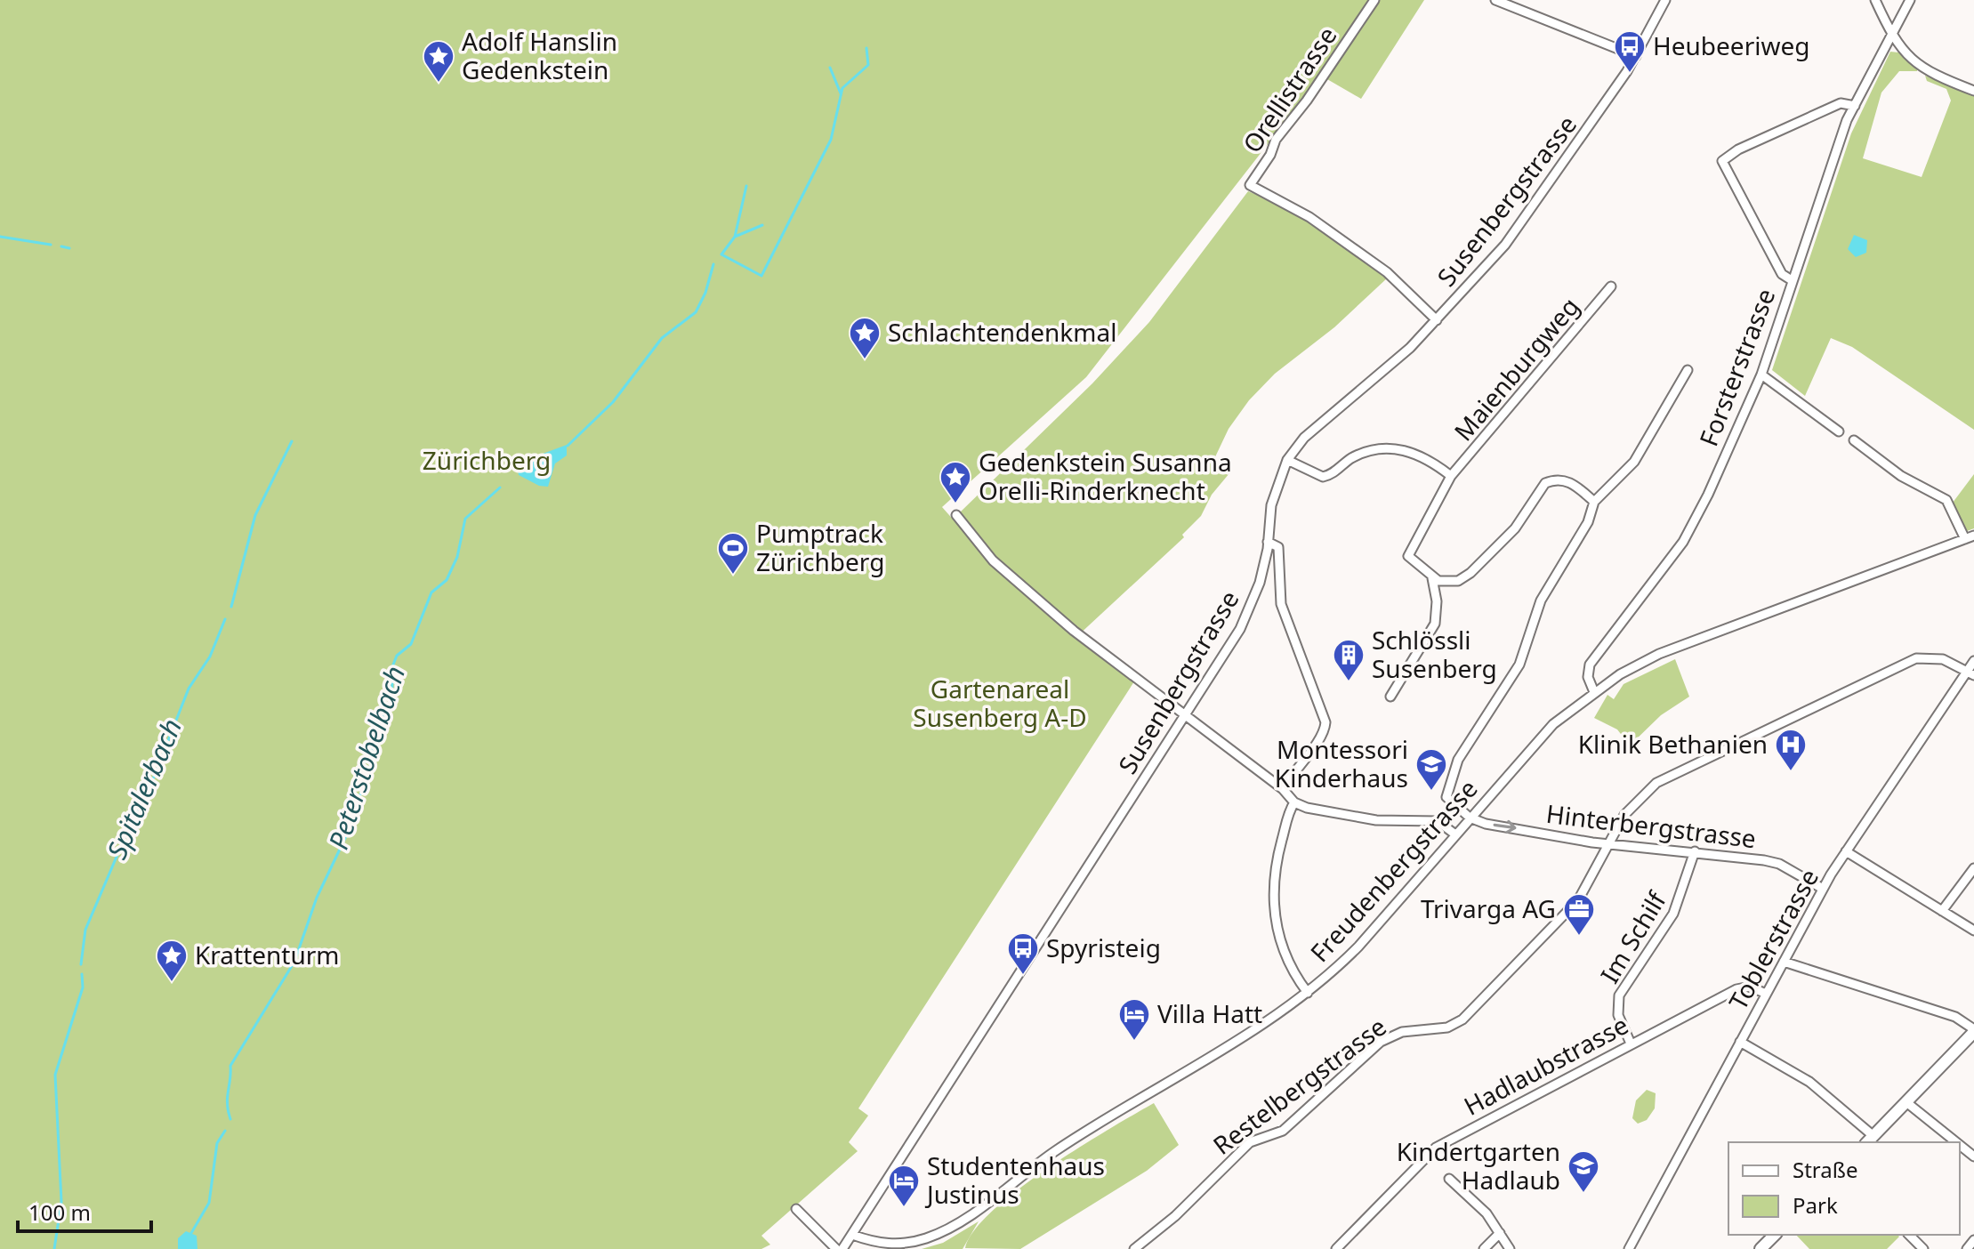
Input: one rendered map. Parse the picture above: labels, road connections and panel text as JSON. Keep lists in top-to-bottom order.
{
  "streets": {
    "street": [
      "Orellistrasse",
      "Susenbergstrasse",
      "Forsterstrasse",
      "Maienburgweg",
      "Hinterbergstrasse",
      "Freudenbergstrasse",
      "Im Schilf",
      "Toblerstrasse",
      "Hadlaubstrasse",
      "Restelbergstrasse"
    ]
  },
  "crossings": [
    ["Orellistrasse", "Susenbergstrasse"],
    ["Susenbergstrasse", "Freudenbergstrasse"],
    ["Forsterstrasse", "Freudenbergstrasse"],
    ["Hinterbergstrasse", "Freudenbergstrasse"],
    ["Hinterbergstrasse", "Im Schilf"],
    ["Hinterbergstrasse", "Toblerstrasse"],
    ["Hinterbergstrasse", "Restelbergstrasse"],
    ["Im Schilf", "Hadlaubstrasse"],
    ["Toblerstrasse", "Hadlaubstrasse"],
    ["Toblerstrasse", "Restelbergstrasse"]
  ],
  "one_way": ["Hinterbergstrasse"],
  "water": ["Peterstobelbach", "Spitalerbach"],
  "parks": ["Zürichberg", "Gartenareal Susenberg A-D"],
  "places": {
    "bus stop": ["Heubeeriweg", "Spyristeig"],
    "place": [
      "Adolf Hanslin Gedenkstein",
      "Schlachtendenkmal",
      "Gedenkstein Susanna Orelli-Rinderknecht",
      "Krattenturm"
    ],
    "sports": ["Pumptrack Zürichberg"],
    "building": ["Schlössli Susenberg"],
    "hospital": ["Klinik Bethanien"],
    "school or university": ["Montessori Kinderhaus", "Kindertgarten Hadlaub"],
    "office": ["Trivarga AG"],
    "hotel": ["Villa Hatt", "Studentenhaus Justinus"]
  },
  "legend": ["Straße", "Park"],
  "scale_bar": "100 m"
}
